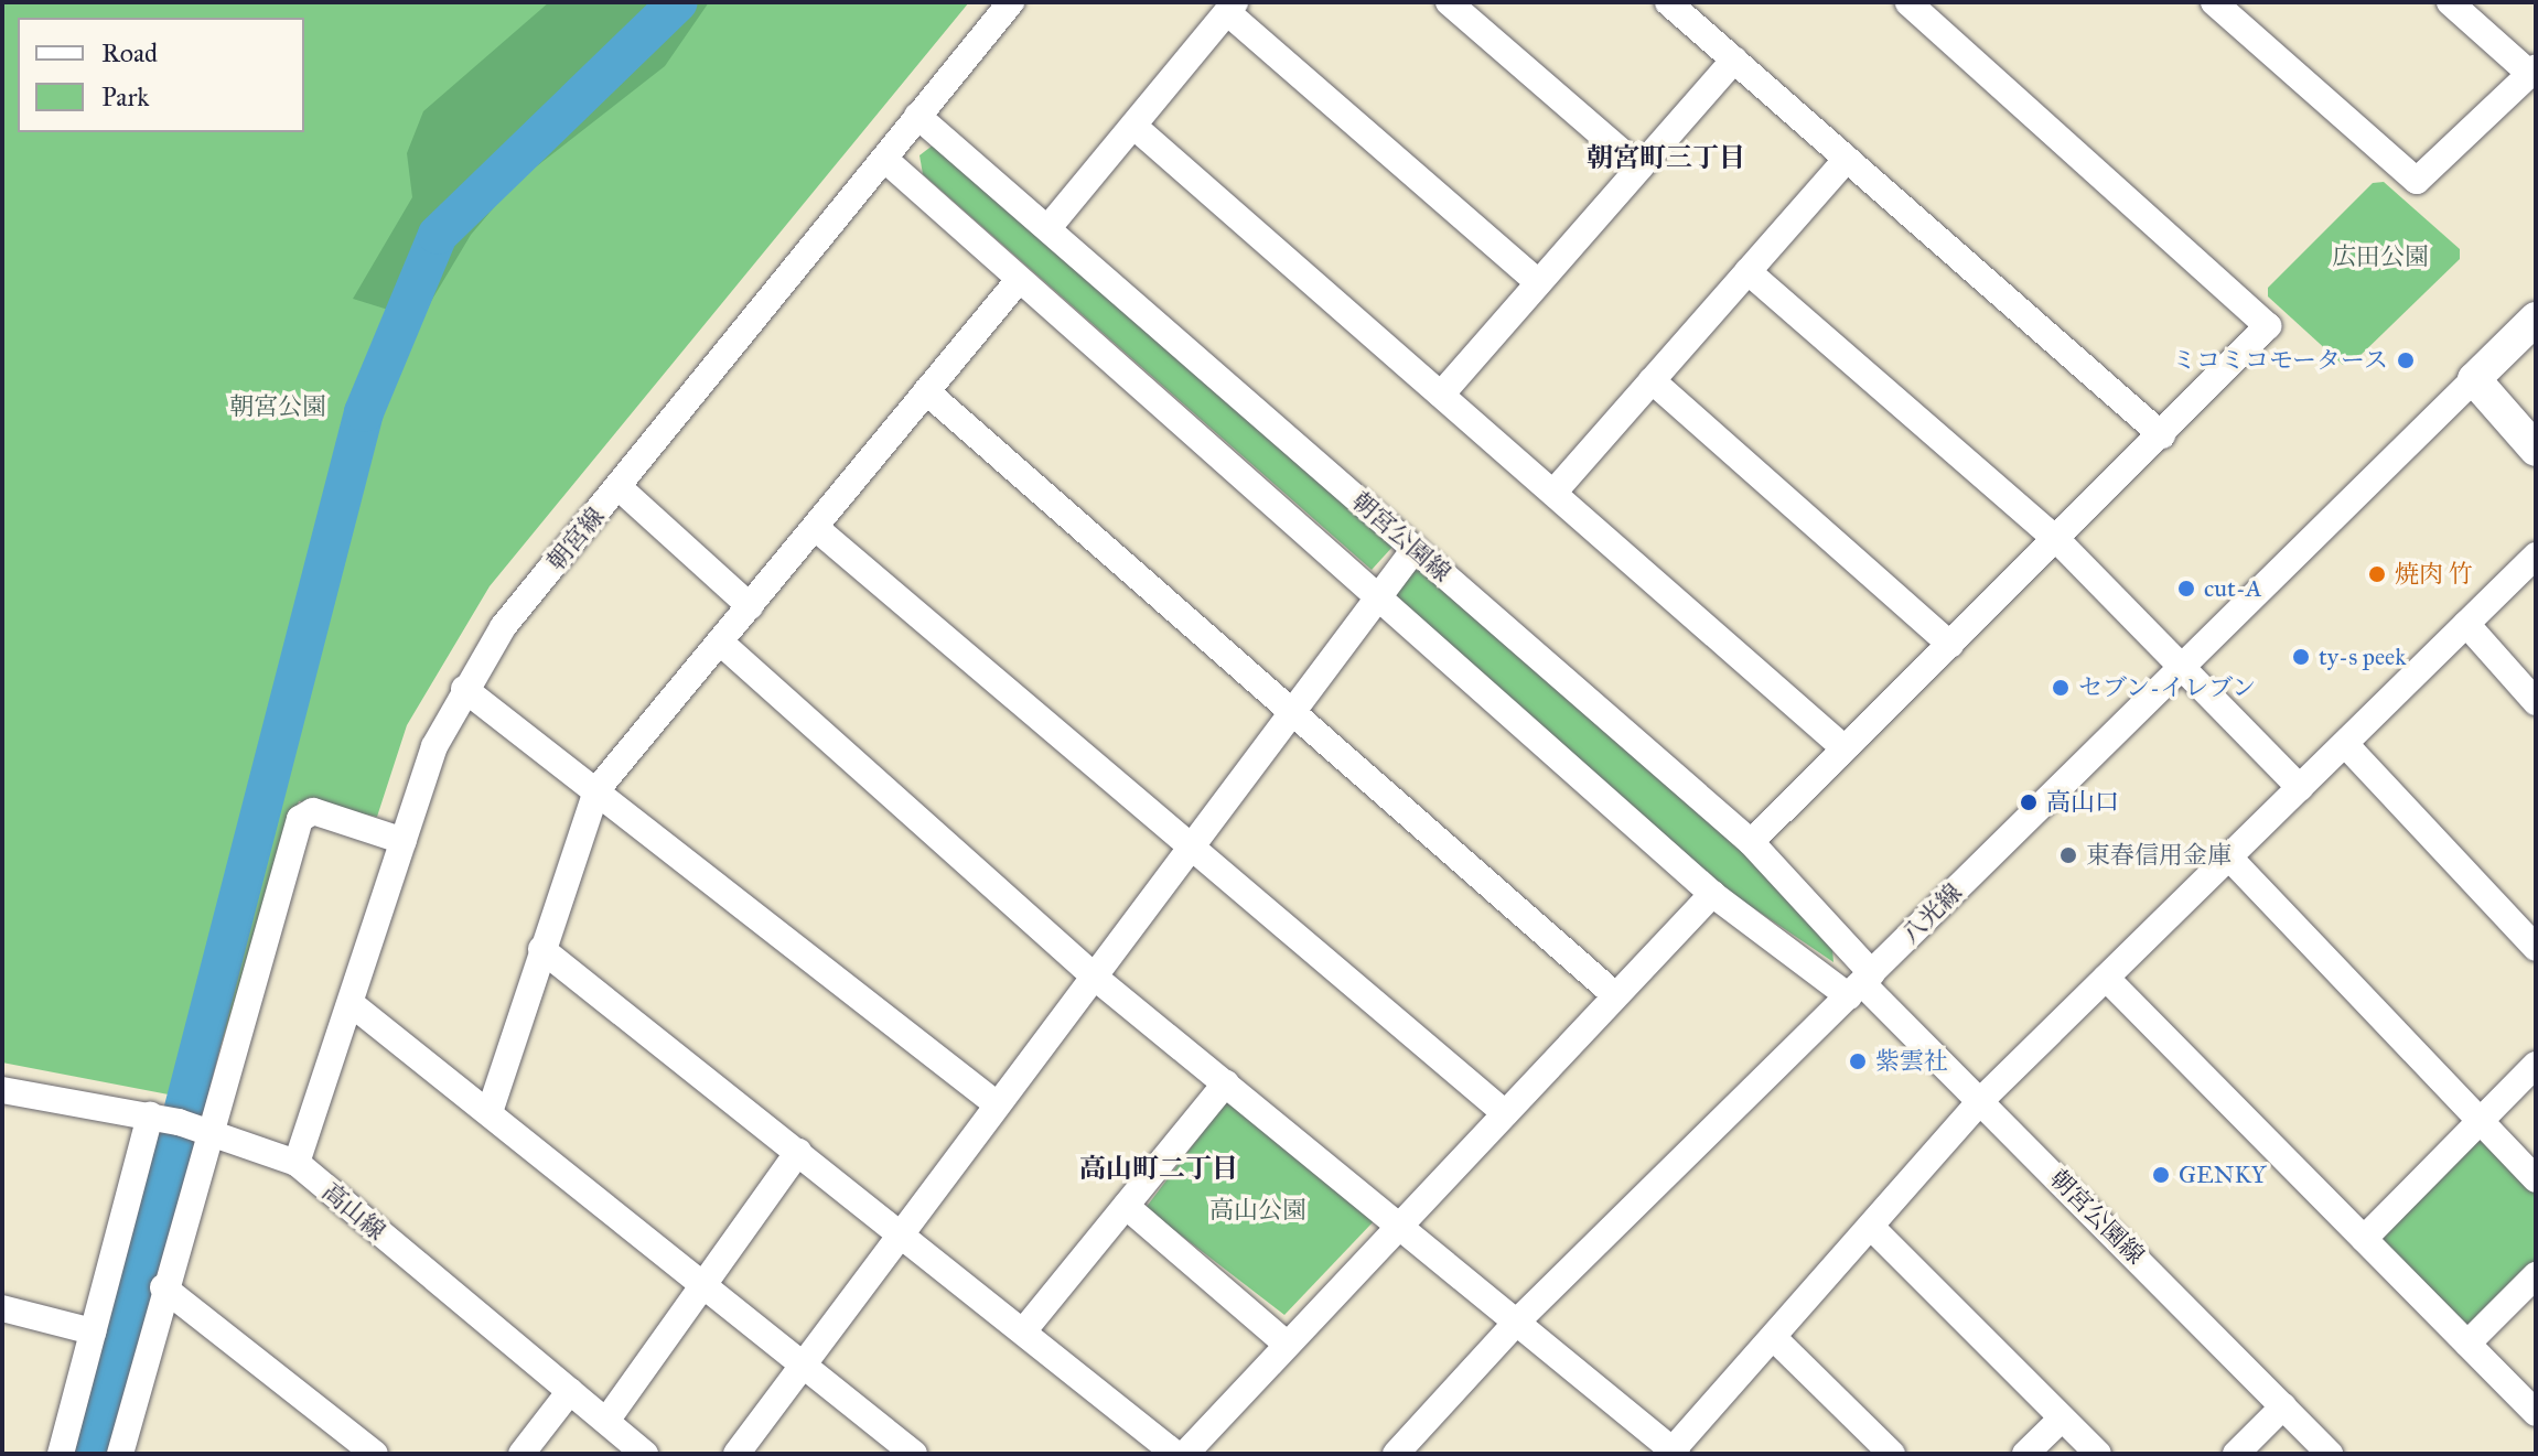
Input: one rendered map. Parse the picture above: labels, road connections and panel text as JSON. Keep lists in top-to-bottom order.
{
  "streets": {
    "street": [
      "朝宮公園線",
      "朝宮線",
      "八光線",
      "高山線"
    ]
  },
  "crossings": [
    ["朝宮公園線", "朝宮線"],
    ["朝宮公園線", "八光線"],
    ["朝宮線", "高山線"]
  ],
  "districts": ["朝宮町三丁目", "高山町二丁目"],
  "parks": ["広田公園", "朝宮公園", "高山公園"],
  "places": [
    "ミコミコモータース",
    "焼肉 竹",
    "cut-A",
    "ty-s peek",
    "セブン-イレブン",
    "高山口",
    "東春信用金庫",
    "紫雲社",
    "GENKY"
  ],
  "legend": ["Road", "Park"]
}
